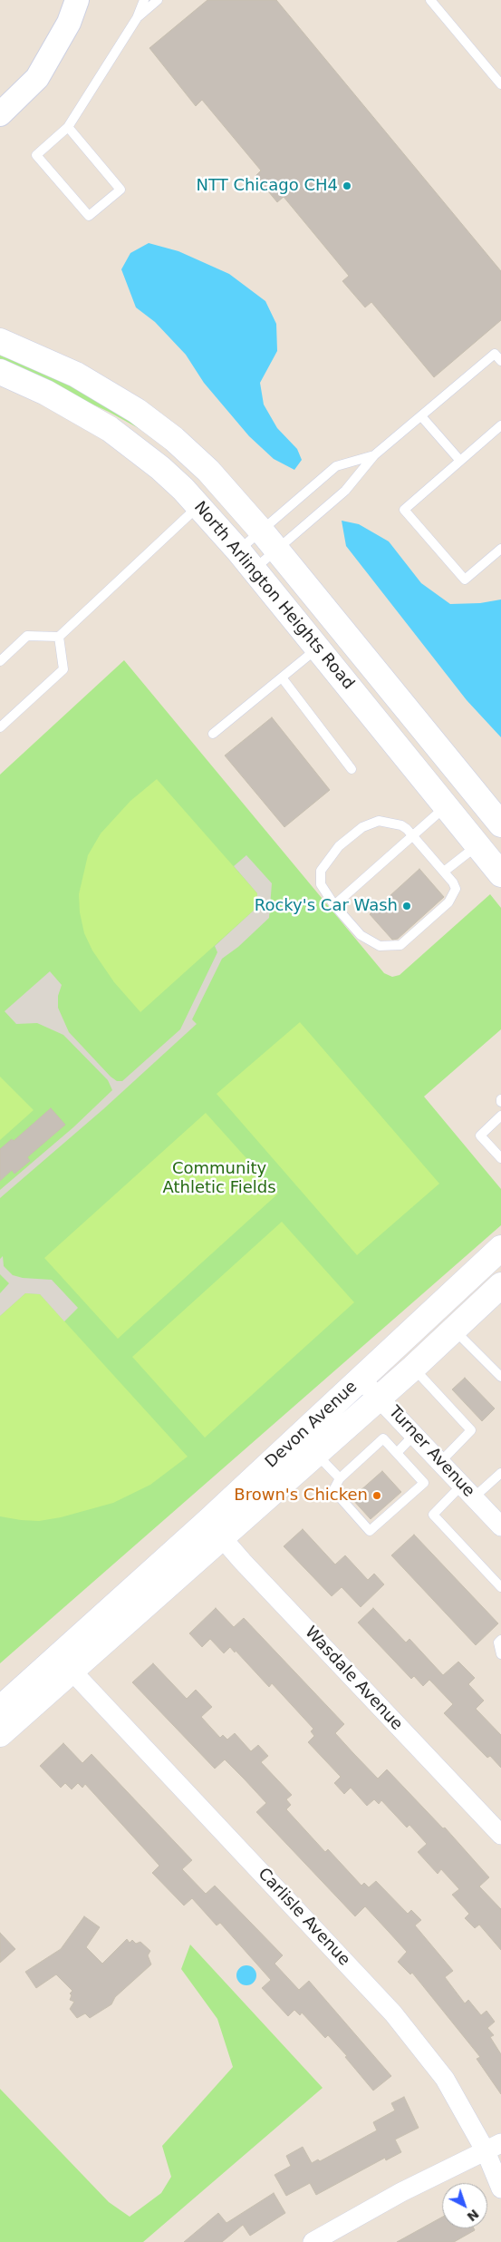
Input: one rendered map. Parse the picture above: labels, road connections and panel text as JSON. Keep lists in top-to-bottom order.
{
  "streets": {
    "main road": ["North Arlington Heights Road", "Devon Avenue"],
    "street": ["Turner Avenue", "Wasdale Avenue", "Carlisle Avenue"]
  },
  "crossings": [
    ["Devon Avenue", "Turner Avenue"],
    ["Devon Avenue", "Wasdale Avenue"],
    ["Devon Avenue", "Carlisle Avenue"]
  ],
  "parks": ["Community Athletic Fields"],
  "places": ["NTT Chicago CH4", "Rocky's Car Wash", "Brown's Chicken"],
  "north": "bottom right"
}
